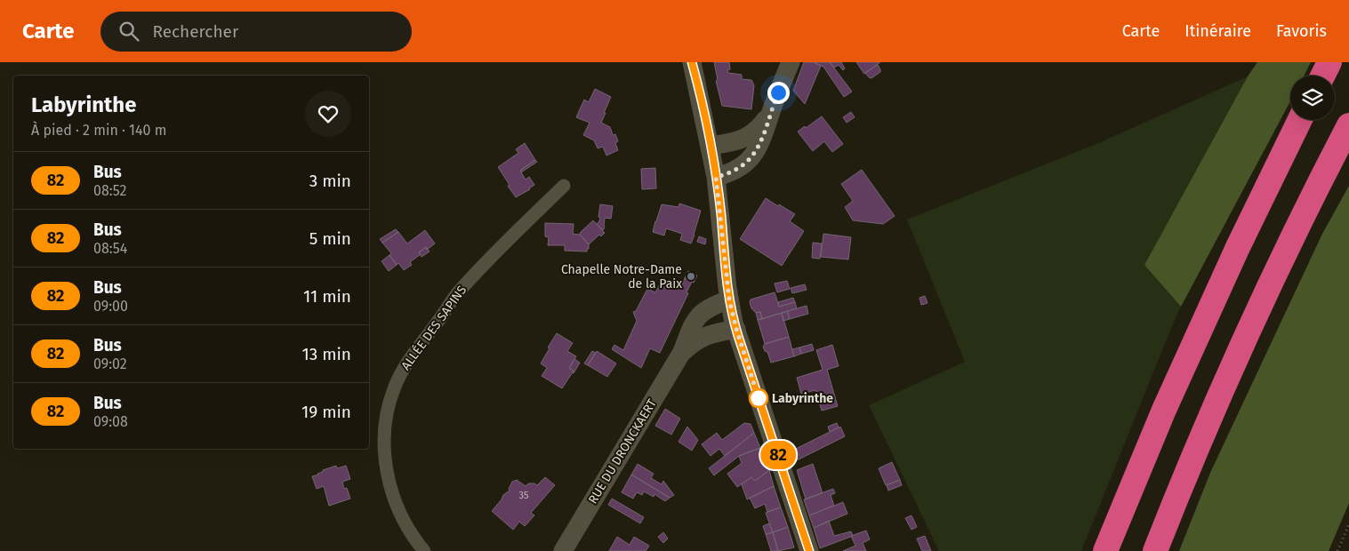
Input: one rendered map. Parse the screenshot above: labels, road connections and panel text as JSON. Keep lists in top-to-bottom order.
{
  "streets": {
    "main road": ["RUE DU DRONCKAERT"],
    "street": ["ALLÉE DES SAPINS"]
  },
  "places": ["Chapelle Notre-Dame de la Paix", "Labyrinthe"],
  "lines": ["bus line 82"],
  "house_numbers": ["35"],
  "page": {
    "header": "Carte",
    "search": "Rechercher",
    "nav": ["Carte", "Itinéraire", "Favoris"],
    "on_map": "82",
    "heading": ["Labyrinthe", "À pied · 2 min · 140 m"],
    "list": [
      {
        "mark": "82",
        "name": "Bus",
        "note": "08:52",
        "value": "3 min"
      },
      {
        "mark": "82",
        "name": "Bus",
        "note": "08:54",
        "value": "5 min"
      },
      {
        "mark": "82",
        "name": "Bus",
        "note": "09:00",
        "value": "11 min"
      },
      {
        "mark": "82",
        "name": "Bus",
        "note": "09:02",
        "value": "13 min"
      },
      {
        "mark": "82",
        "name": "Bus",
        "note": "09:08",
        "value": "19 min"
      }
    ]
  }
}
